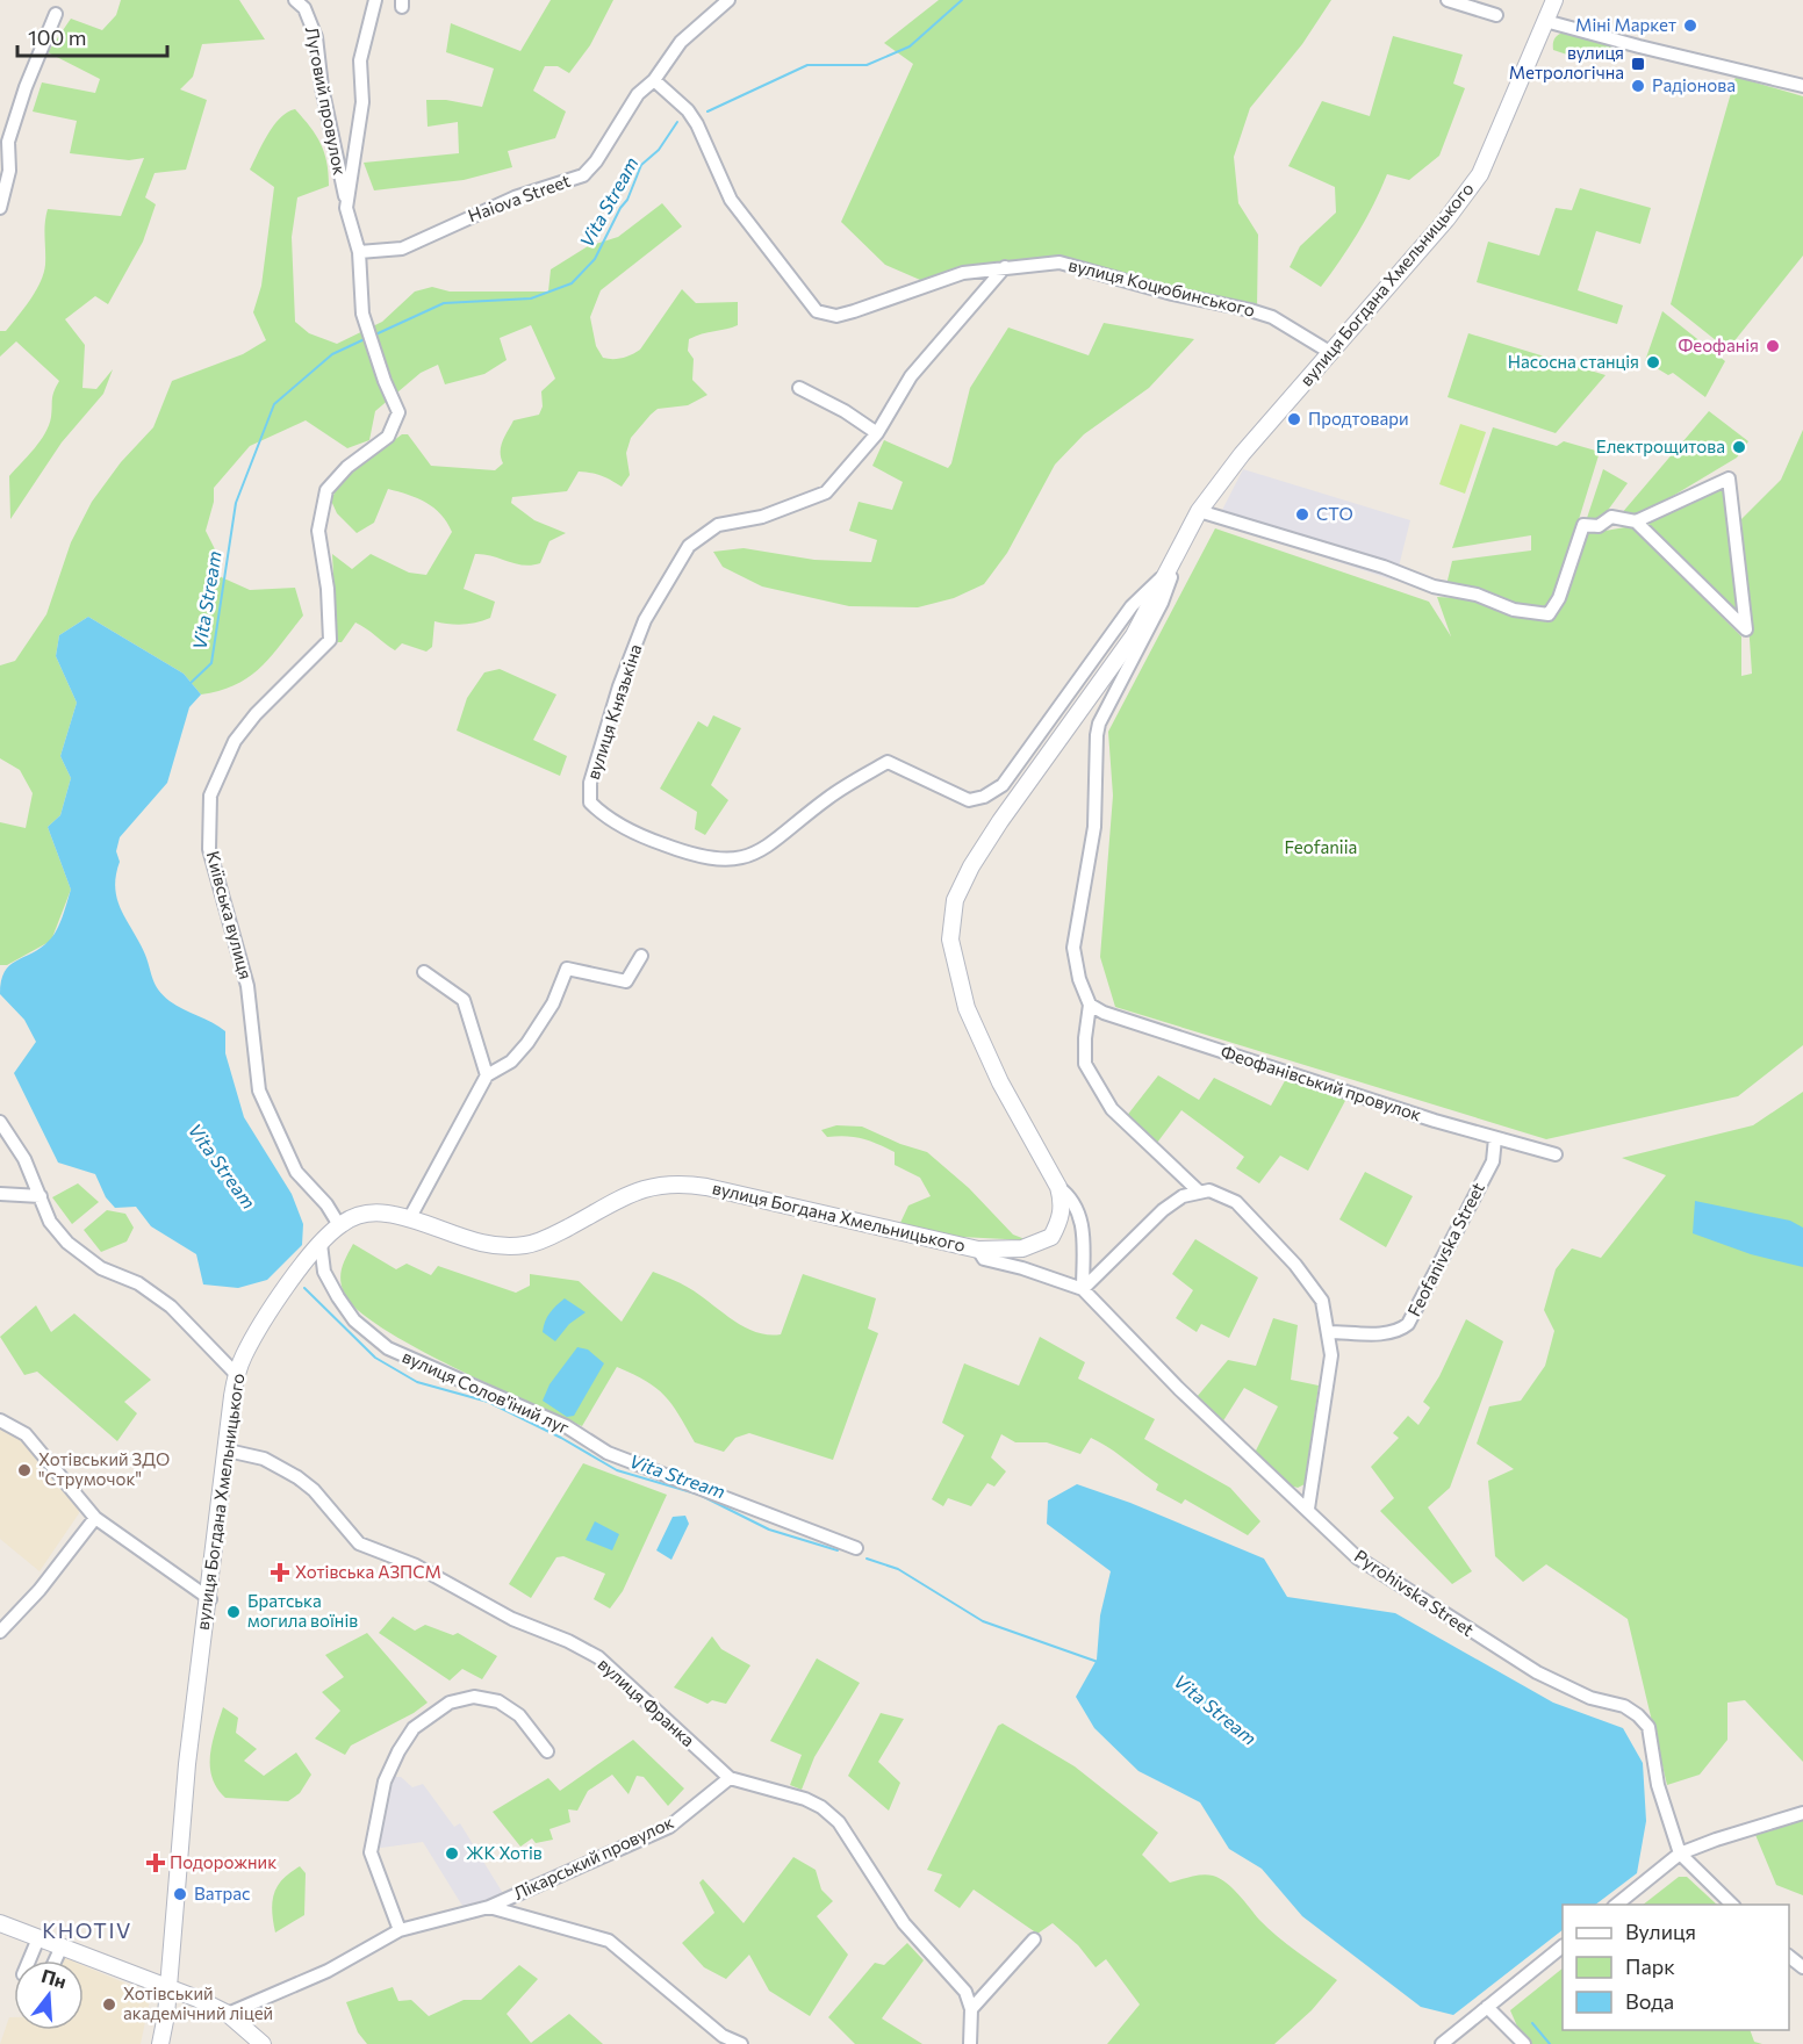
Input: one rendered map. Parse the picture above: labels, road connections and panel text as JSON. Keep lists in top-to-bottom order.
{
  "streets": {
    "street": [
      "Луговий провулок",
      "Haiova Street",
      "вулиця Богдана Хмельницького",
      "вулиця Коцюбинського",
      "вулиця Князькіна",
      "Київська вулиця",
      "Феофанівський провулок",
      "Feofanivska Street",
      "вулиця Солов'їний луг",
      "Pyrohivska Street",
      "вулиця Франка",
      "Лікарський провулок"
    ]
  },
  "crossings": [
    ["Луговий провулок", "Київська вулиця"],
    ["Haiova Street", "вулиця Коцюбинського"],
    ["Haiova Street", "Київська вулиця"],
    ["вулиця Богдана Хмельницького", "вулиця Коцюбинського"],
    ["вулиця Богдана Хмельницького", "вулиця Князькіна"],
    ["вулиця Богдана Хмельницького", "Київська вулиця"],
    ["вулиця Богдана Хмельницького", "вулиця Солов'їний луг"],
    ["вулиця Богдана Хмельницького", "вулиця Франка"],
    ["вулиця Коцюбинського", "вулиця Князькіна"],
    ["Феофанівський провулок", "Feofanivska Street"],
    ["вулиця Франка", "Лікарський провулок"]
  ],
  "districts": ["KHOTIV"],
  "water": ["Vita Stream"],
  "parks": ["Feofaniia"],
  "places": {
    "other": [
      "Міні Маркет",
      "Радіонова",
      "Феофанія",
      "Насосна станція",
      "Продтовари",
      "Електрощитова",
      "СТО",
      "Хотівський ЗДО \"Струмочок\"",
      "Братська могила воїнів",
      "ЖК Хотів",
      "Ватрас",
      "Хотівський академічний ліцей"
    ],
    "transit": ["вулиця Метрологічна"],
    "health": ["Хотівська АЗПСМ", "Подорожник"]
  },
  "legend": ["Вулиця", "Парк", "Вода"],
  "scale_bar": "100 m",
  "north": "top"
}
